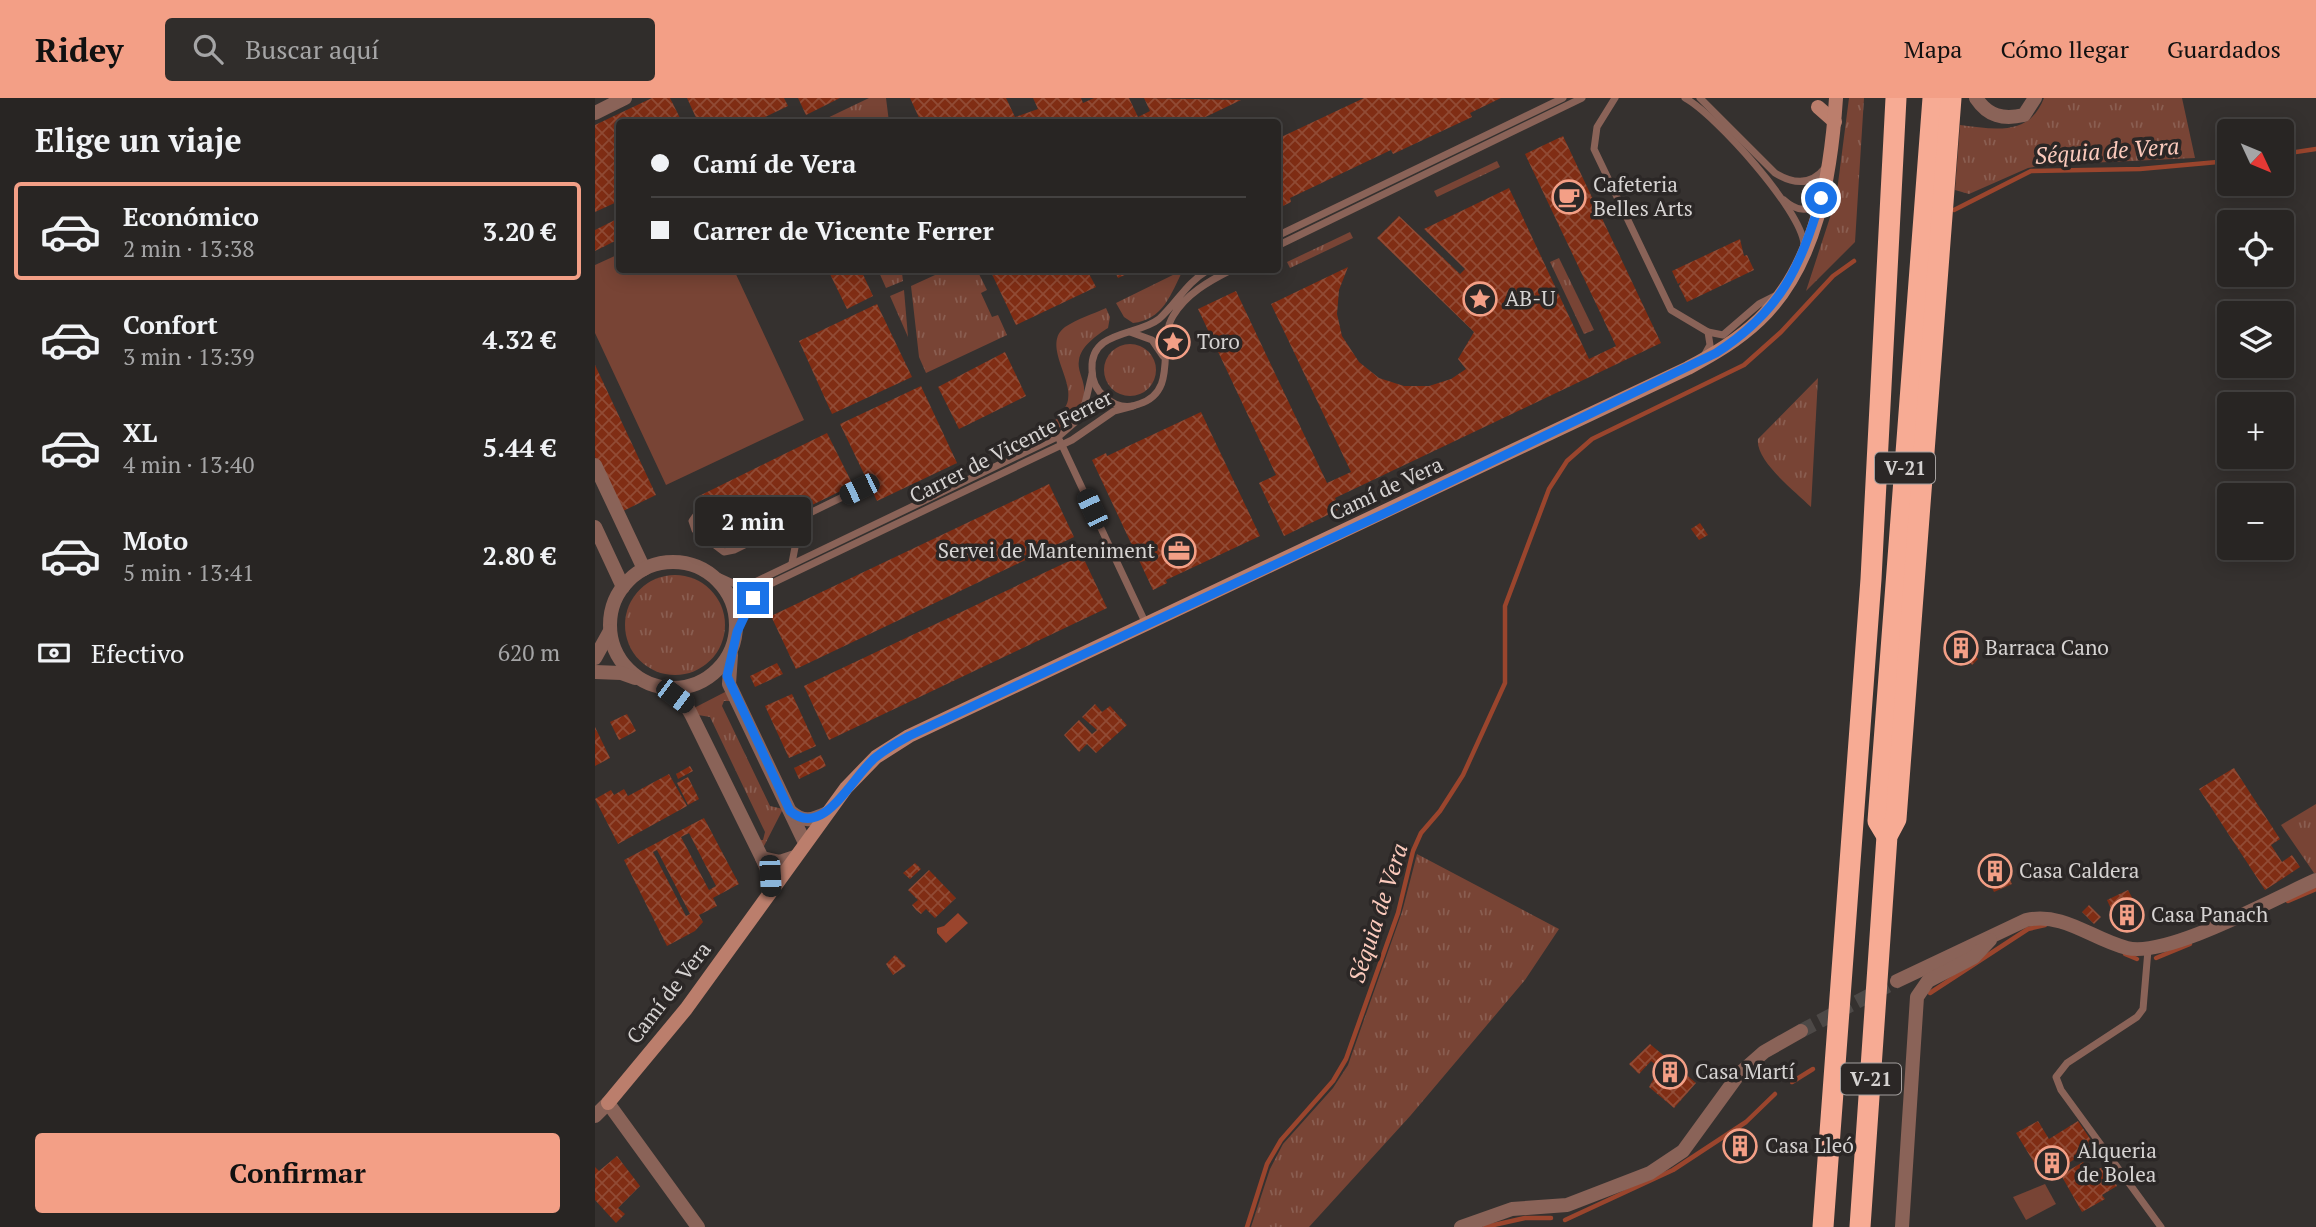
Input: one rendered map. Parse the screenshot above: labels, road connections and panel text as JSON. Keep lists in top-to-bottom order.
{
  "streets": {
    "highway": ["V-21"],
    "street": ["Camí de Vera"],
    "lane": ["Carrer de Vicente Ferrer"]
  },
  "water": ["Séquia de Vera"],
  "places": {
    "cafe": ["Cafeteria Belles Arts"],
    "place": ["AB-U", "Toro"],
    "office": ["Servei de Manteniment"],
    "building": [
      "Barraca Cano",
      "Casa Caldera",
      "Casa Panach",
      "Casa Martí",
      "Casa Lleó",
      "Alqueria de Bolea"
    ]
  },
  "north": "bottom right",
  "page": {
    "header": "Ridey",
    "search": "Buscar aquí",
    "nav": ["Mapa", "Cómo llegar", "Guardados"],
    "heading": "Elige un viaje",
    "map_buttons": ["+", "−"],
    "banner": ["Camí de Vera", "Carrer de Vicente Ferrer"],
    "list": [
      {
        "name": "Económico",
        "note": "2 min · 13:38",
        "value": "3.20 €"
      },
      {
        "name": "Confort",
        "note": "3 min · 13:39",
        "value": "4.32 €"
      },
      {
        "name": "XL",
        "note": "4 min · 13:40",
        "value": "5.44 €"
      },
      {
        "name": "Moto",
        "note": "5 min · 13:41",
        "value": "2.80 €"
      }
    ],
    "bubble": "2 min",
    "pay": ["Efectivo", "620 m"],
    "buttons": "Confirmar"
  }
}
